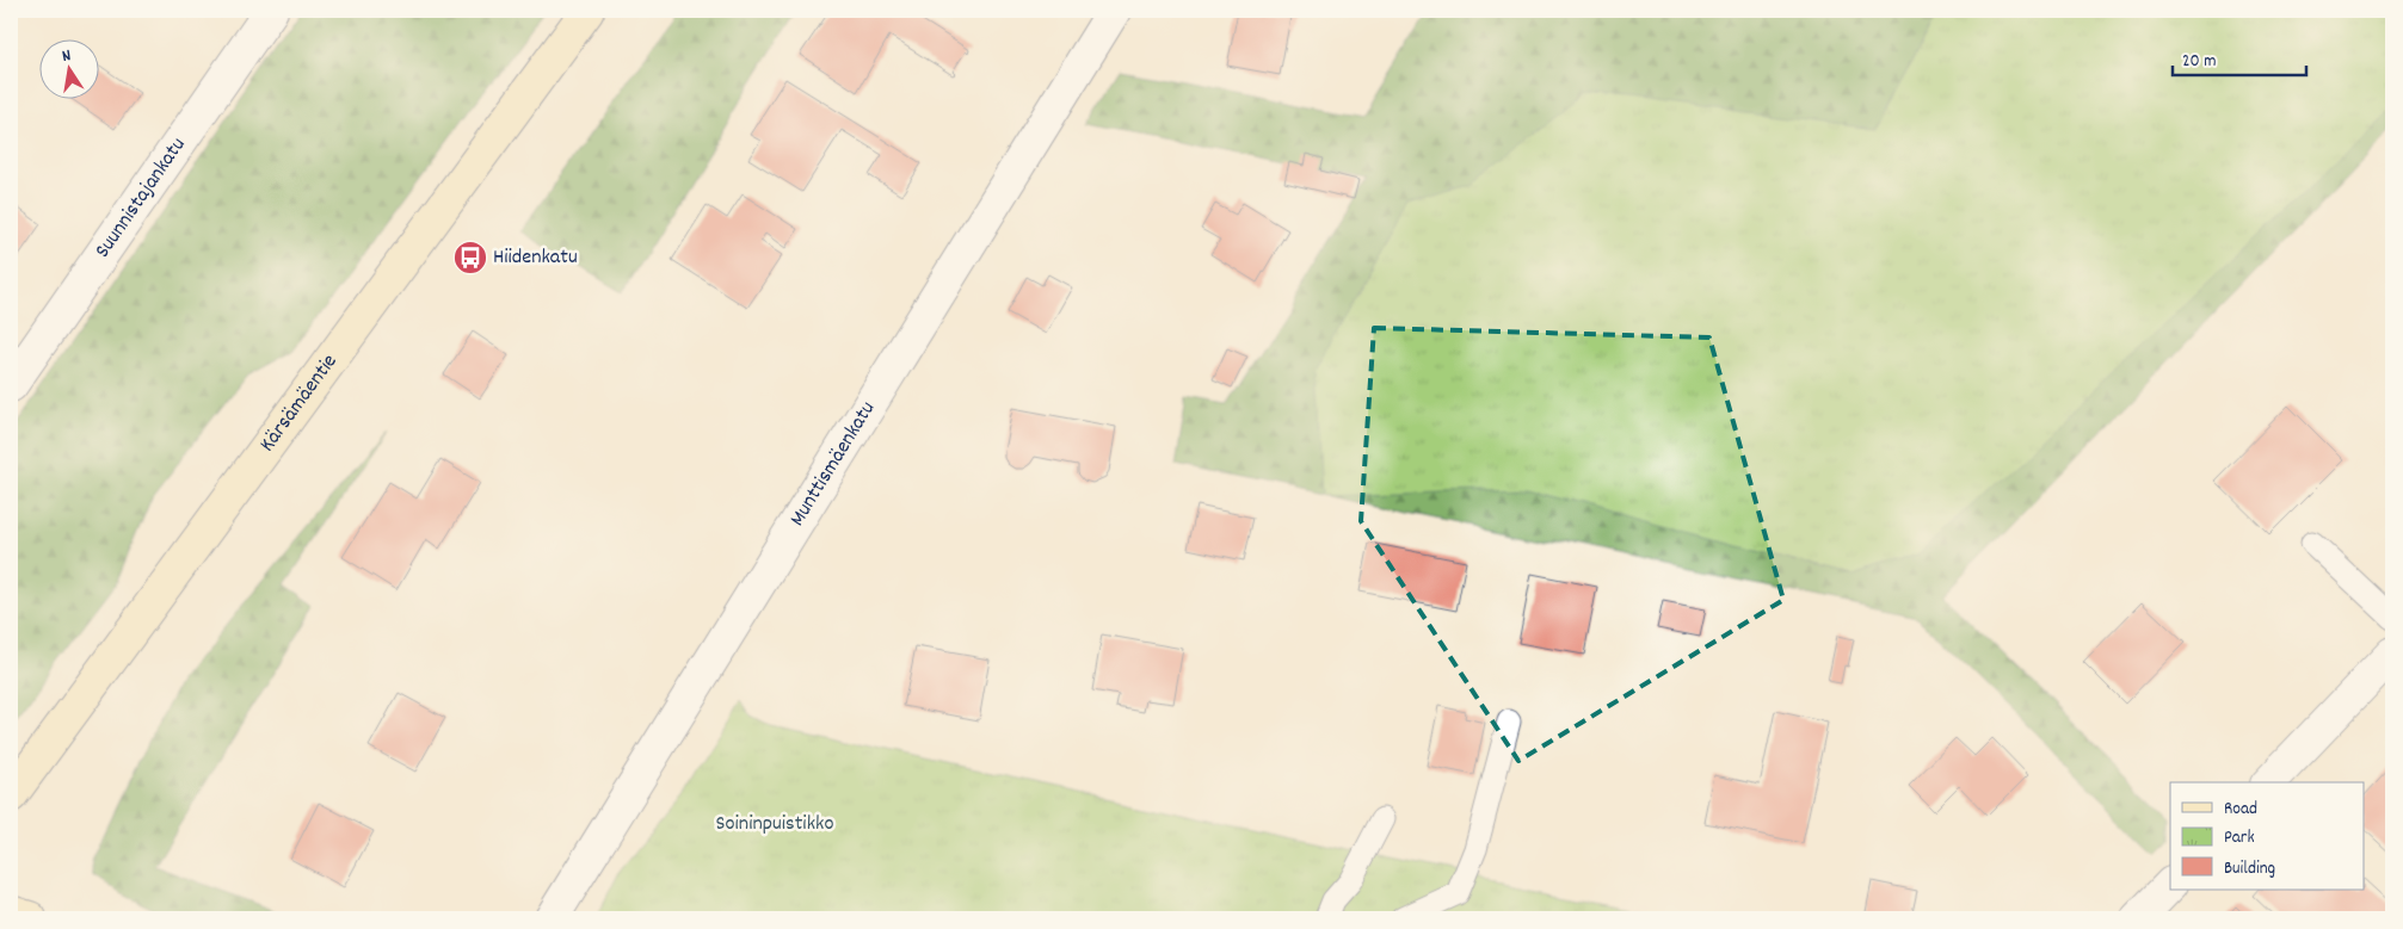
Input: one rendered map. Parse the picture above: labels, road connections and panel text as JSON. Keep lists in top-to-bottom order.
{
  "streets": {
    "street": ["Suunnistajankatu", "Kärsämäentie", "Munttismäenkatu"]
  },
  "parks": ["Soininpuistikko"],
  "places": {
    "bus stop": ["Hiidenkatu"]
  },
  "legend": ["Road", "Park", "Building"],
  "scale_bar": "20 m",
  "north": "top"
}
